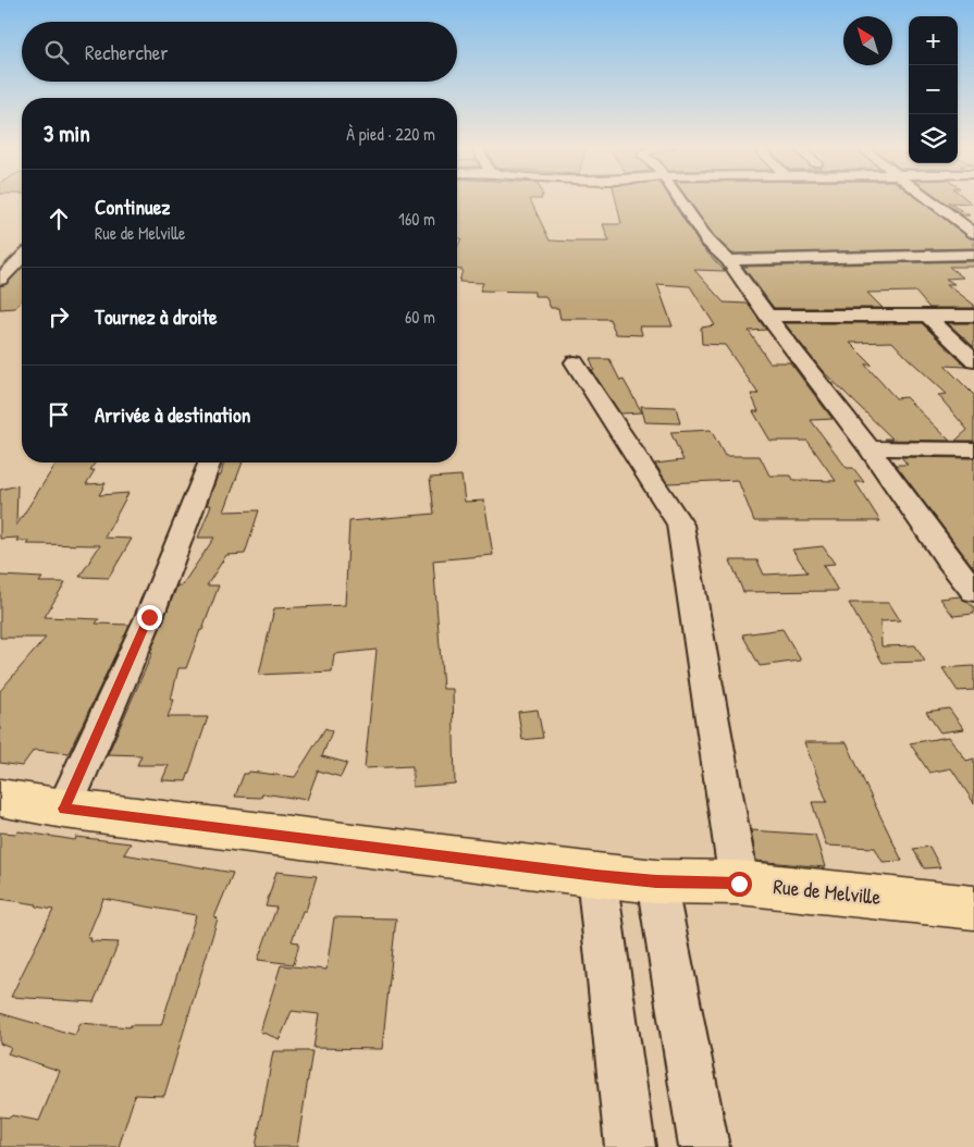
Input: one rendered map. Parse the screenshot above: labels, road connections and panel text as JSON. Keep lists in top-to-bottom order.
{
  "streets": {
    "main road": ["Rue de Melville"]
  },
  "north": "top left",
  "page": {
    "map_buttons": ["+", "−"],
    "search": "Rechercher",
    "heading": ["3 min", "À pied · 220 m"],
    "list": [
      ["Continuez", "Rue de Melville", "160 m"],
      ["Tournez à droite", "60 m"],
      "Arrivée à destination"
    ]
  }
}
